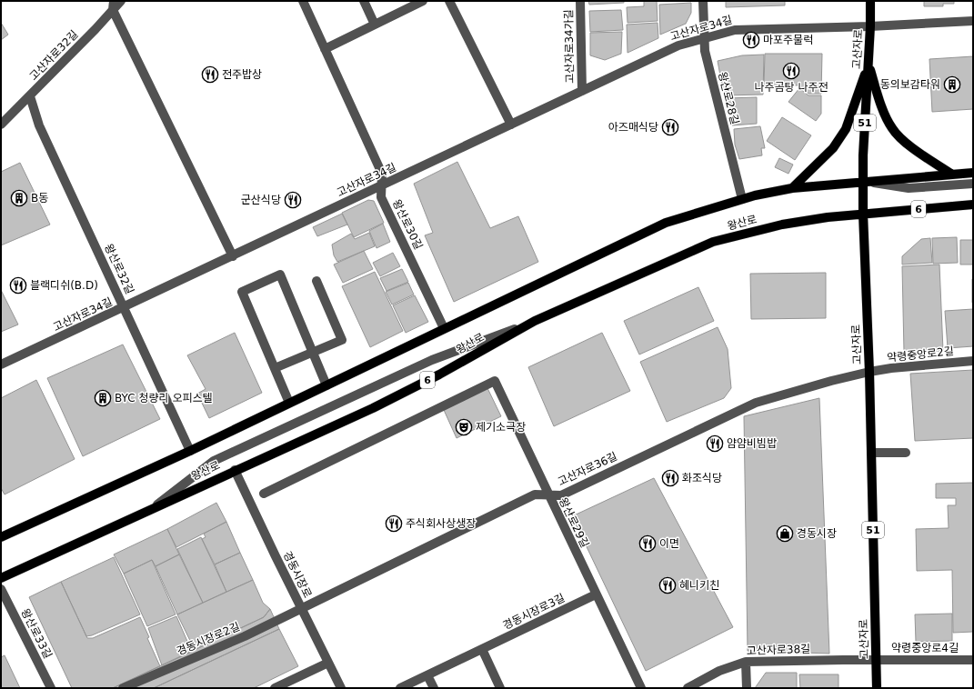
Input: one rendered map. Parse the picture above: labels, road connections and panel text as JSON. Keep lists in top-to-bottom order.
{
  "streets": {
    "main road": [
      "고산자로",
      "51",
      "6",
      "왕산로"
    ],
    "street": [
      "고산자로34길",
      "고산자로34가길",
      "고산자로32길",
      "왕산로28길",
      "왕산로30길",
      "왕산로32길",
      "약령중앙로2길",
      "고산자로36길",
      "왕산로29길",
      "경동시장로",
      "경동시장로3길",
      "왕산로33길",
      "경동시장로2길",
      "약령중앙로4길",
      "고산자로38길"
    ]
  },
  "crossings": [
    ["고산자로34길", "고산자로34가길"],
    ["고산자로34길", "고산자로"],
    ["고산자로34길", "왕산로28길"],
    ["고산자로34길", "왕산로30길"],
    ["고산자로34길", "왕산로32길"],
    ["고산자로", "왕산로"],
    ["고산자로", "약령중앙로2길"],
    ["고산자로", "고산자로36길"],
    ["고산자로", "약령중앙로4길"],
    ["고산자로", "고산자로38길"],
    ["고산자로32길", "왕산로32길"],
    ["왕산로28길", "왕산로"],
    ["왕산로", "왕산로30길"],
    ["왕산로", "왕산로32길"],
    ["왕산로", "경동시장로"],
    ["약령중앙로2길", "고산자로36길"],
    ["고산자로36길", "왕산로29길"],
    ["고산자로36길", "경동시장로"],
    ["고산자로36길", "경동시장로2길"],
    ["왕산로29길", "경동시장로3길"],
    ["경동시장로", "경동시장로2길"],
    ["약령중앙로4길", "고산자로38길"]
  ],
  "places": {
    "restaurant": [
      "마포주물럭",
      "나주곰탕 나주전",
      "전주밥상",
      "아즈매식당",
      "군산식당",
      "블랙디쉬(B.D)",
      "얌얌비빔밥",
      "화조식당",
      "주식회사상생장",
      "이면",
      "혜니키친"
    ],
    "building": ["동의보감타워", "B동", "BYC 청량리 오피스텔"],
    "theatre": ["제기소극장"],
    "shop": ["경동시장"]
  }
}
